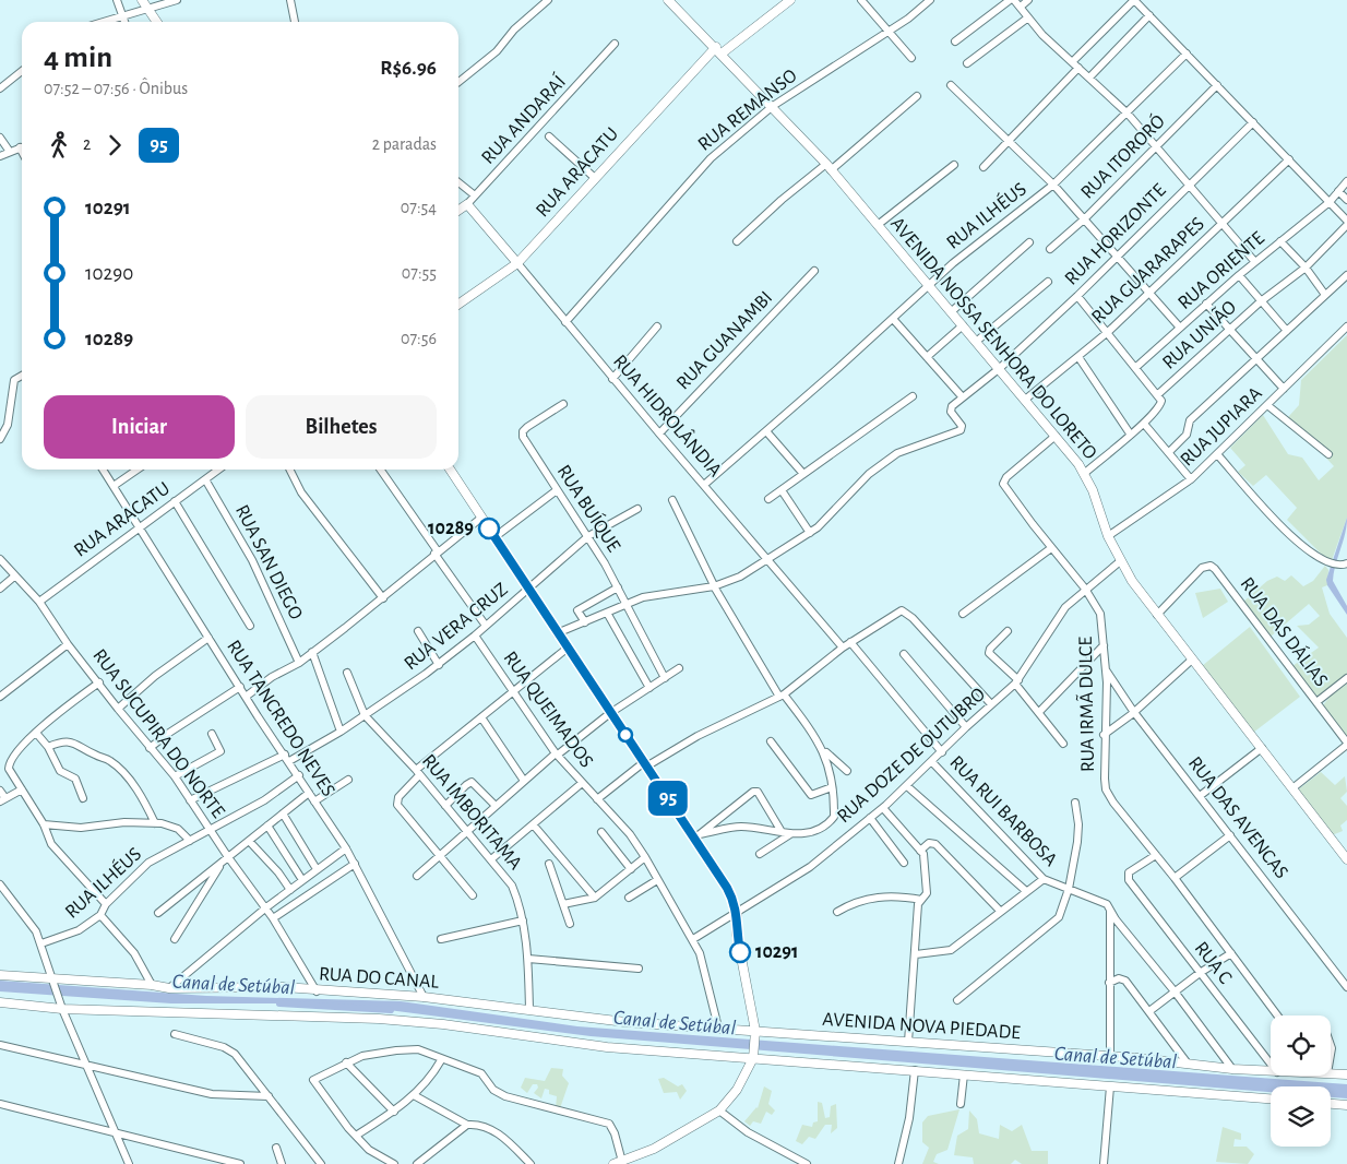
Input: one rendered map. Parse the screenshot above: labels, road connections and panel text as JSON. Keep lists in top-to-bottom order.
{
  "streets": {
    "street": [
      "RUA REMANSO",
      "RUA ANDARAÍ",
      "RUA ITORORÓ",
      "RUA ARACATU",
      "RUA ILHÉUS",
      "RUA HORIZONTE",
      "RUA GUARARAPES",
      "RUA ORIENTE",
      "RUA UNIÃO",
      "AVENIDA NOSSA SENHORA DO LORETO",
      "RUA GUANAMBI",
      "RUA HIDROLÂNDIA",
      "RUA JUPIARA",
      "RUA BUÍQUE",
      "RUA SAN DIEGO",
      "RUA VERA CRUZ",
      "RUA DAS DÁLIAS",
      "RUA IRMÃ DULCE",
      "RUA QUEIMADOS",
      "RUA TANCREDO NEVES",
      "RUA SUCUPIRA DO NORTE",
      "RUA DOZE DE OUTUBRO",
      "RUA RUI BARBOSA",
      "RUA IMBORITAMA",
      "RUA DAS AVENCAS",
      "RUA C",
      "RUA DO CANAL",
      "AVENIDA NOVA PIEDADE"
    ]
  },
  "crossings": [
    ["RUA REMANSO", "AVENIDA NOSSA SENHORA DO LORETO"],
    ["RUA REMANSO", "RUA HIDROLÂNDIA"],
    ["RUA ANDARAÍ", "RUA HIDROLÂNDIA"],
    ["RUA ARACATU", "AVENIDA NOSSA SENHORA DO LORETO"],
    ["RUA ARACATU", "RUA HIDROLÂNDIA"],
    ["RUA ARACATU", "RUA SAN DIEGO"],
    ["RUA ARACATU", "RUA TANCREDO NEVES"],
    ["RUA ARACATU", "RUA SUCUPIRA DO NORTE"],
    ["RUA ILHÉUS", "AVENIDA NOSSA SENHORA DO LORETO"],
    ["RUA ILHÉUS", "RUA HIDROLÂNDIA"],
    ["RUA ILHÉUS", "RUA TANCREDO NEVES"],
    ["RUA ILHÉUS", "RUA SUCUPIRA DO NORTE"],
    ["RUA HORIZONTE", "AVENIDA NOSSA SENHORA DO LORETO"],
    ["RUA GUARARAPES", "AVENIDA NOSSA SENHORA DO LORETO"],
    ["RUA UNIÃO", "AVENIDA NOSSA SENHORA DO LORETO"],
    ["AVENIDA NOSSA SENHORA DO LORETO", "RUA JUPIARA"],
    ["AVENIDA NOSSA SENHORA DO LORETO", "RUA DAS DÁLIAS"],
    ["AVENIDA NOSSA SENHORA DO LORETO", "RUA IRMÃ DULCE"],
    ["AVENIDA NOSSA SENHORA DO LORETO", "RUA DOZE DE OUTUBRO"],
    ["RUA GUANAMBI", "RUA HIDROLÂNDIA"],
    ["RUA BUÍQUE", "RUA VERA CRUZ"],
    ["RUA VERA CRUZ", "RUA QUEIMADOS"],
    ["RUA VERA CRUZ", "RUA TANCREDO NEVES"],
    ["RUA VERA CRUZ", "RUA IMBORITAMA"],
    ["RUA IRMÃ DULCE", "RUA DOZE DE OUTUBRO"],
    ["RUA IRMÃ DULCE", "RUA DAS AVENCAS"],
    ["RUA IRMÃ DULCE", "RUA C"],
    ["RUA QUEIMADOS", "RUA DOZE DE OUTUBRO"],
    ["RUA QUEIMADOS", "RUA DO CANAL"],
    ["RUA TANCREDO NEVES", "RUA DO CANAL"],
    ["RUA SUCUPIRA DO NORTE", "RUA DO CANAL"],
    ["RUA DOZE DE OUTUBRO", "RUA RUI BARBOSA"],
    ["RUA IMBORITAMA", "RUA DO CANAL"],
    ["RUA DO CANAL", "AVENIDA NOVA PIEDADE"]
  ],
  "water": ["Canal de Setúbal"],
  "places": ["10289", "10291"],
  "lines": ["bus line 95"],
  "page": {
    "on_map": "95",
    "heading": ["4 min", "07:52 – 07:56 · Ônibus", "R$6.96"],
    "legs": ["2", "95", "2 paradas"],
    "list": [
      {
        "name": "10291",
        "value": "07:54"
      },
      {
        "name": "10290",
        "value": "07:55"
      },
      {
        "name": "10289",
        "value": "07:56"
      }
    ],
    "buttons": ["Iniciar", "Bilhetes"]
  }
}
